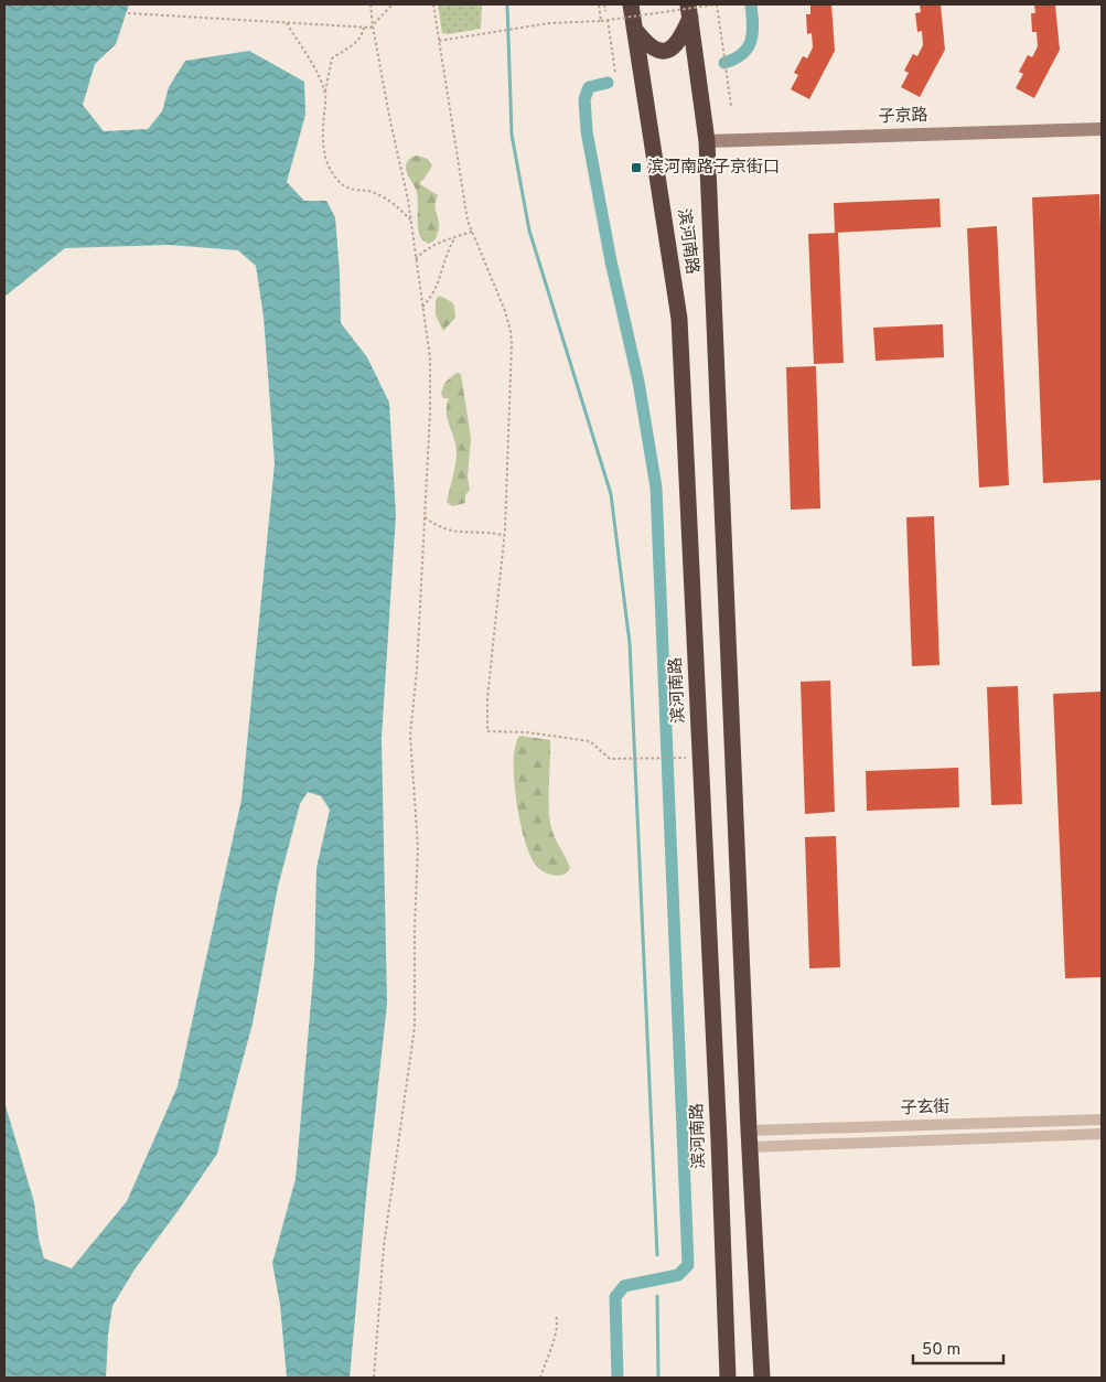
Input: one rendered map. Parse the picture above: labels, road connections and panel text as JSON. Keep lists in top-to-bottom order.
{
  "streets": {
    "highway": ["滨河南路"],
    "street": ["子京路", "子玄街"]
  },
  "crossings": [
    ["子京路", "滨河南路"],
    ["滨河南路", "子玄街"]
  ],
  "places": {
    "transit": ["滨河南路子京街口"]
  },
  "scale_bar": "50 m"
}
